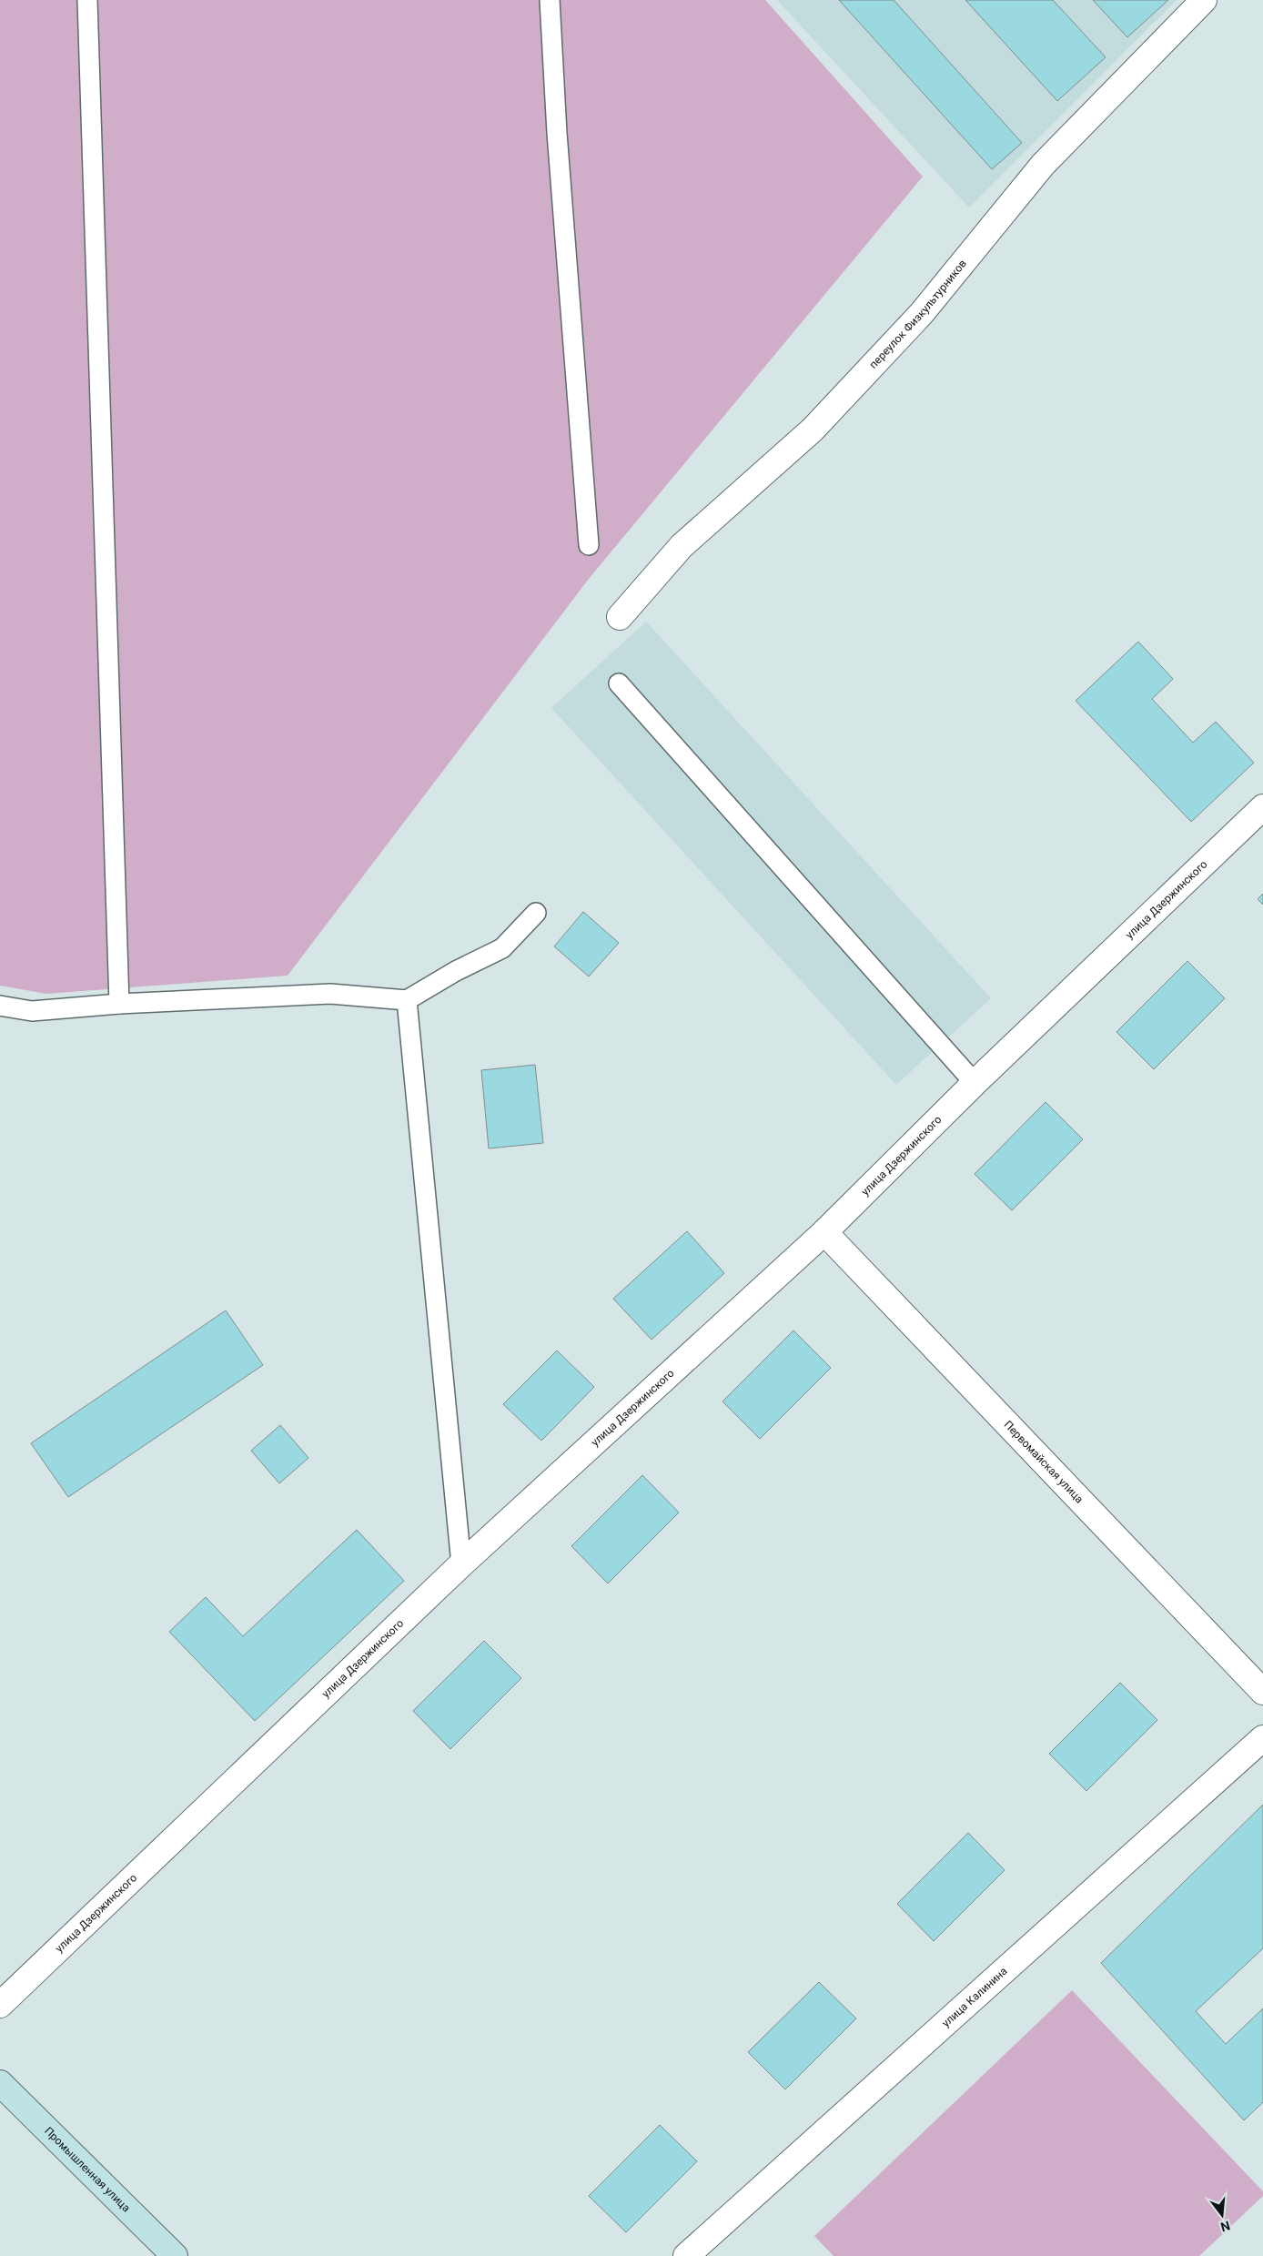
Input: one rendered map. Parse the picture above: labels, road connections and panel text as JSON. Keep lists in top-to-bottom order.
{
  "streets": {
    "main road": ["Промышленная улица"],
    "street": [
      "переулок Физкультурников",
      "улица Дзержинского",
      "Первомайская улица",
      "улица Калинина"
    ]
  },
  "crossings": [
    ["улица Дзержинского", "Первомайская улица"]
  ],
  "north": "bottom"
}
